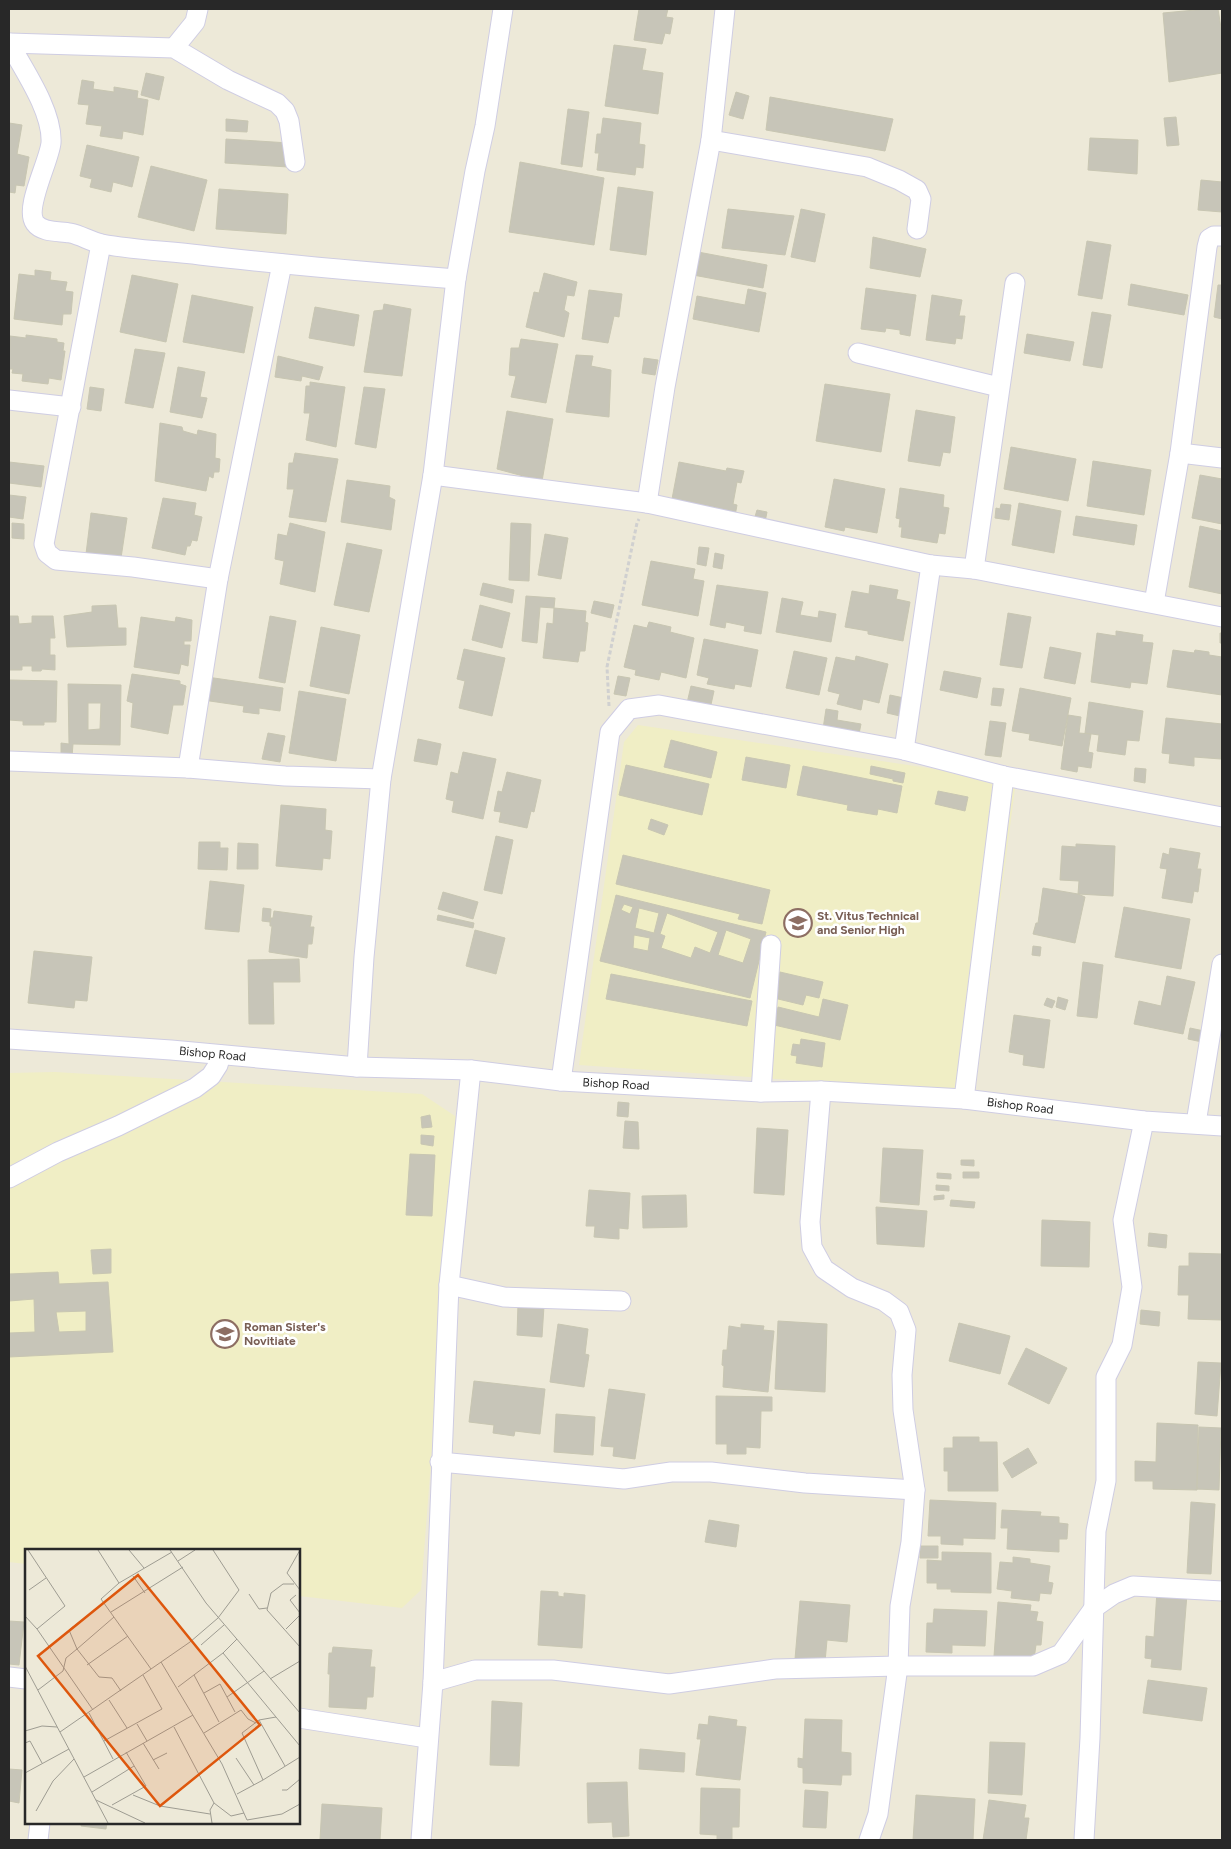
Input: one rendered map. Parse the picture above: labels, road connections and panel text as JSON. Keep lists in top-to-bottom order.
{
  "streets": {
    "street": ["Bishop Road"]
  },
  "places": {
    "school or university": ["St. Vitus Technical and Senior High", "Roman Sister's Novitiate"]
  }
}
